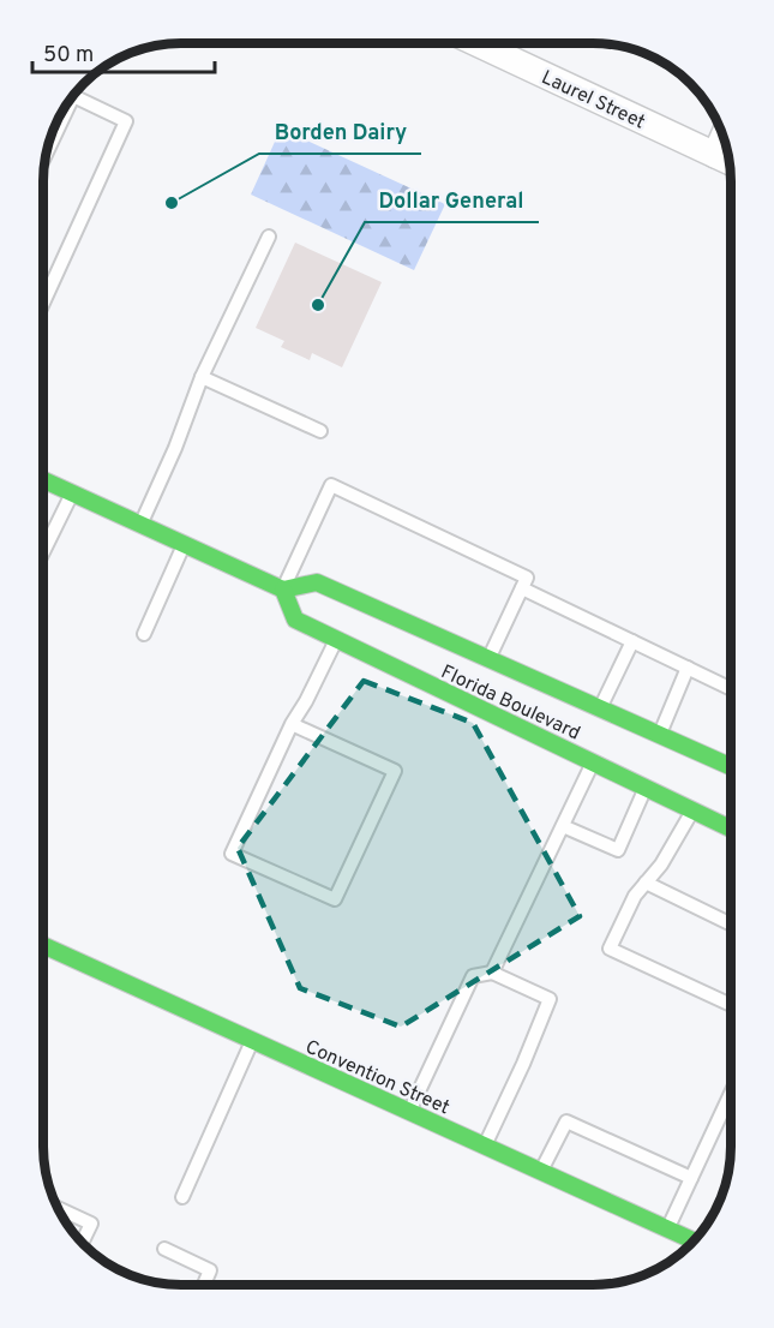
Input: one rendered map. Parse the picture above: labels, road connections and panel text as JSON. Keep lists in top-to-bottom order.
{
  "streets": {
    "main road": ["Florida Boulevard", "Convention Street"],
    "street": ["Laurel Street"]
  },
  "places": ["Borden Dairy", "Dollar General"],
  "scale_bar": "50 m"
}
